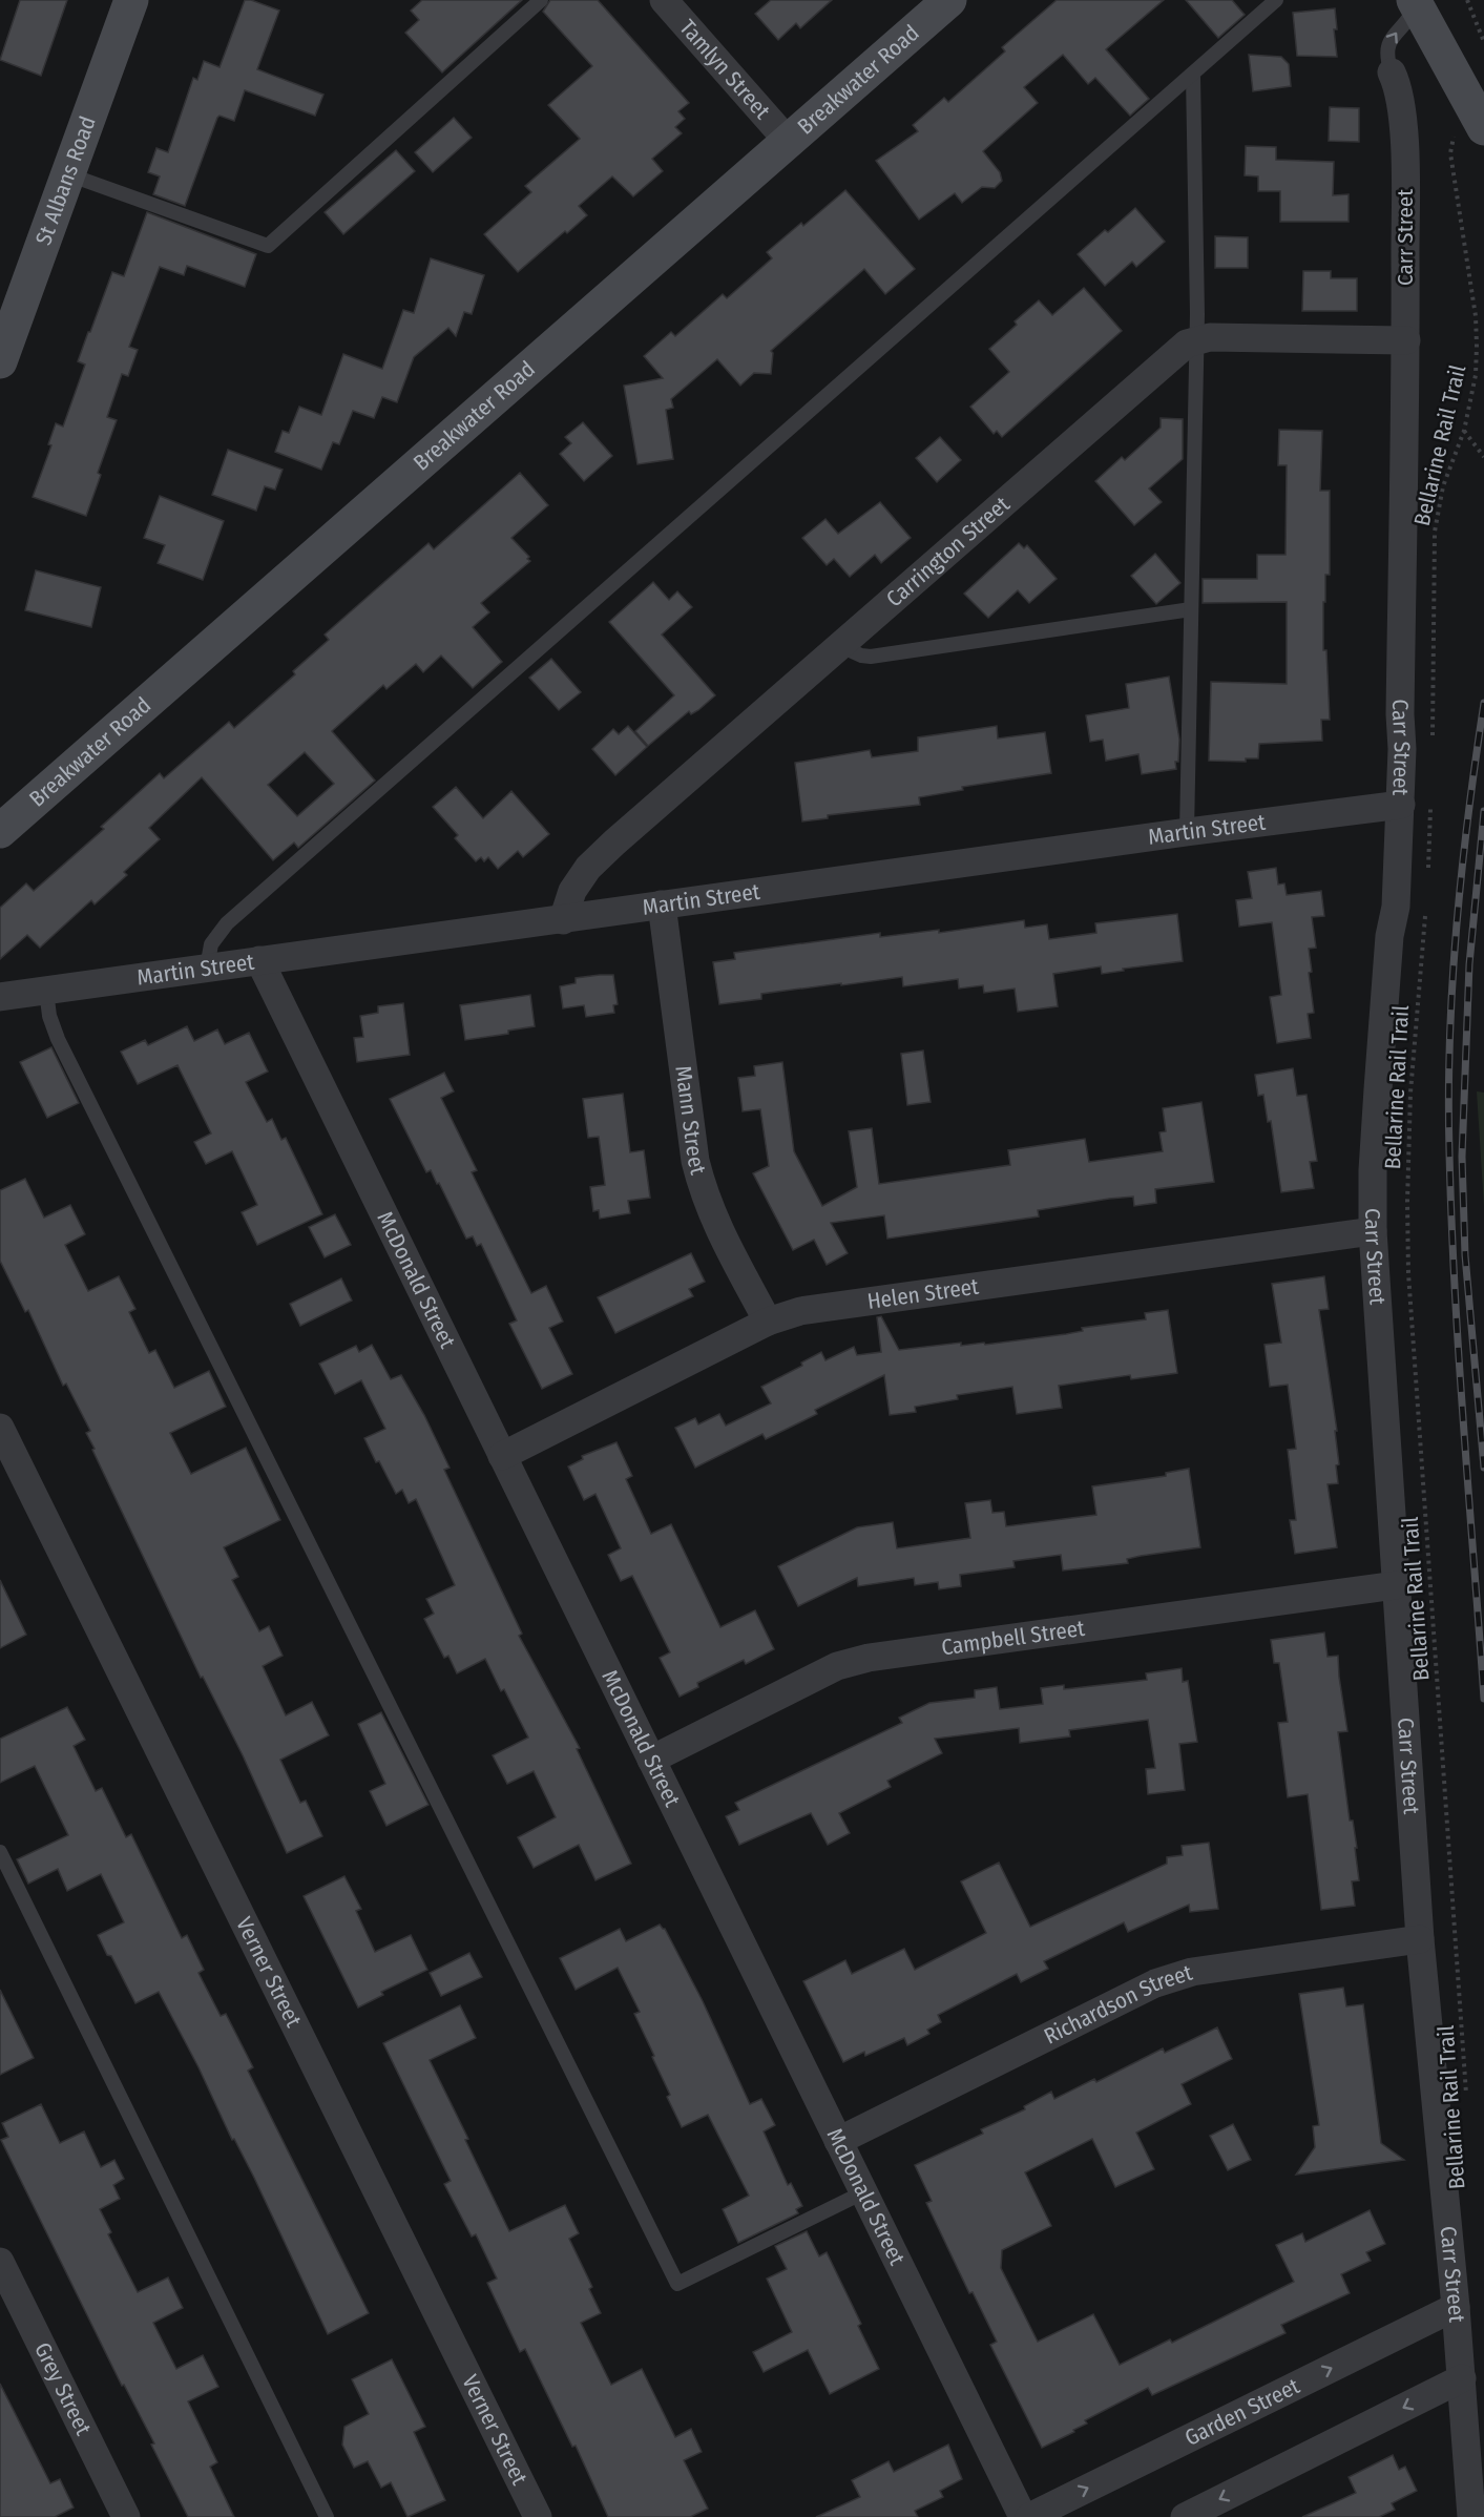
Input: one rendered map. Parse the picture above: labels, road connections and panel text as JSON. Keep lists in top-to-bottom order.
{
  "streets": {
    "street": [
      "Tamlyn Street",
      "Breakwater Road",
      "St Albans Road",
      "Carr Street",
      "Carrington Street",
      "Martin Street",
      "Mann Street",
      "McDonald Street",
      "Helen Street",
      "Campbell Street",
      "Verner Street",
      "Richardson Street",
      "Grey Street",
      "Garden Street"
    ],
    "path": ["Bellarine Rail Trail"]
  },
  "crossings": [
    ["Tamlyn Street", "Breakwater Road"],
    ["Carr Street", "Martin Street"],
    ["Carr Street", "Helen Street"],
    ["Carr Street", "Campbell Street"],
    ["Carr Street", "Richardson Street"],
    ["Carr Street", "Garden Street"],
    ["Carrington Street", "Martin Street"],
    ["Martin Street", "Mann Street"],
    ["Martin Street", "McDonald Street"],
    ["Mann Street", "Helen Street"],
    ["McDonald Street", "Helen Street"],
    ["McDonald Street", "Campbell Street"],
    ["McDonald Street", "Richardson Street"]
  ]
}
